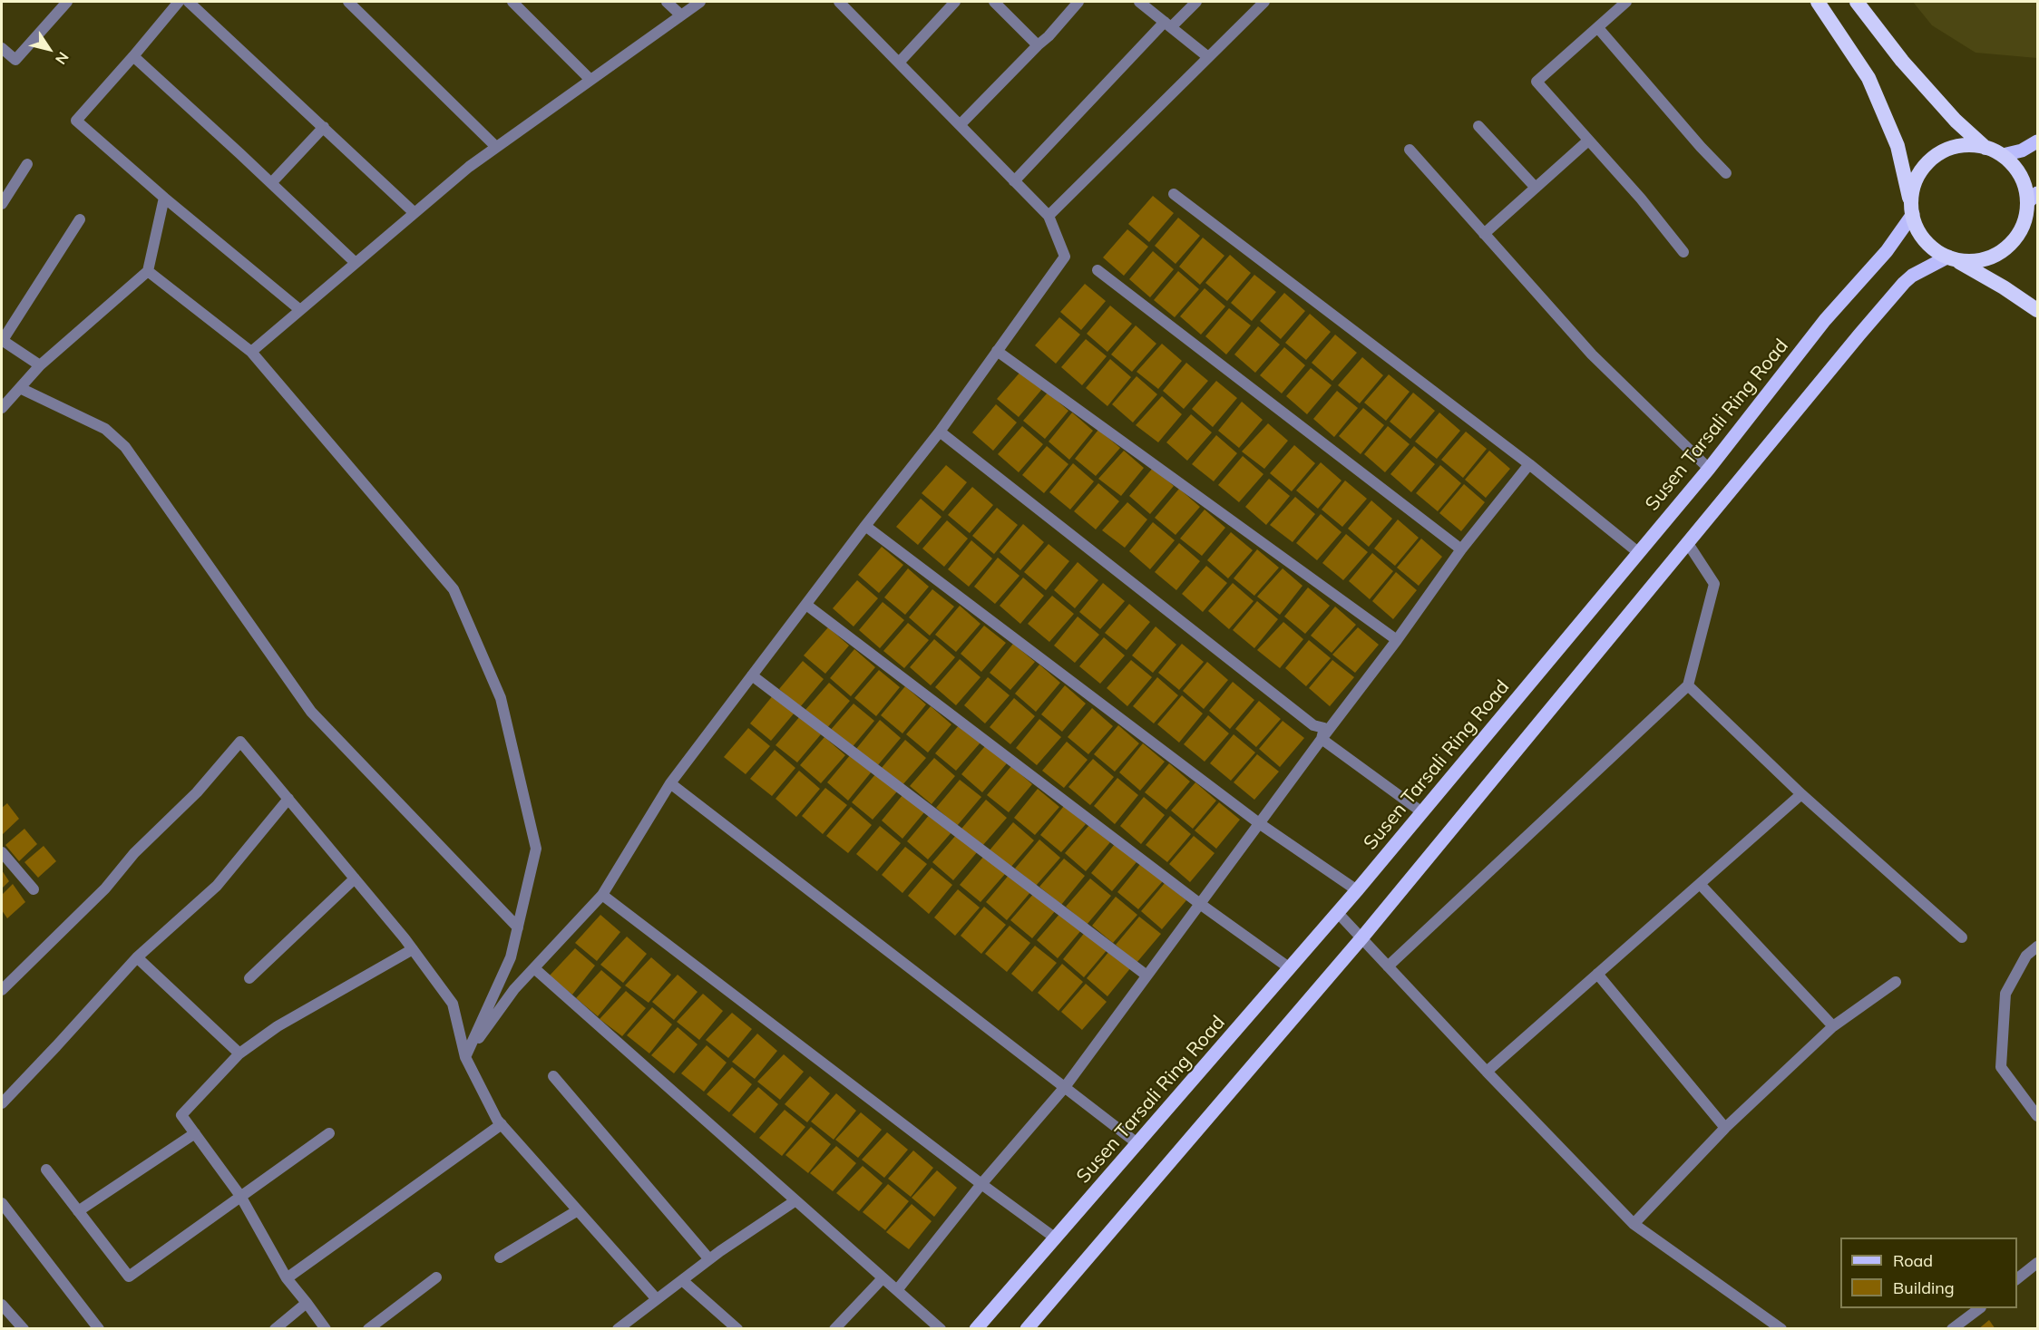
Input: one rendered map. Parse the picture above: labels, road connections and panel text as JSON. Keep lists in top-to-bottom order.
{
  "streets": {
    "main road": ["Susen Tarsali Ring Road"]
  },
  "legend": ["Road", "Building"],
  "north": "bottom right"
}
